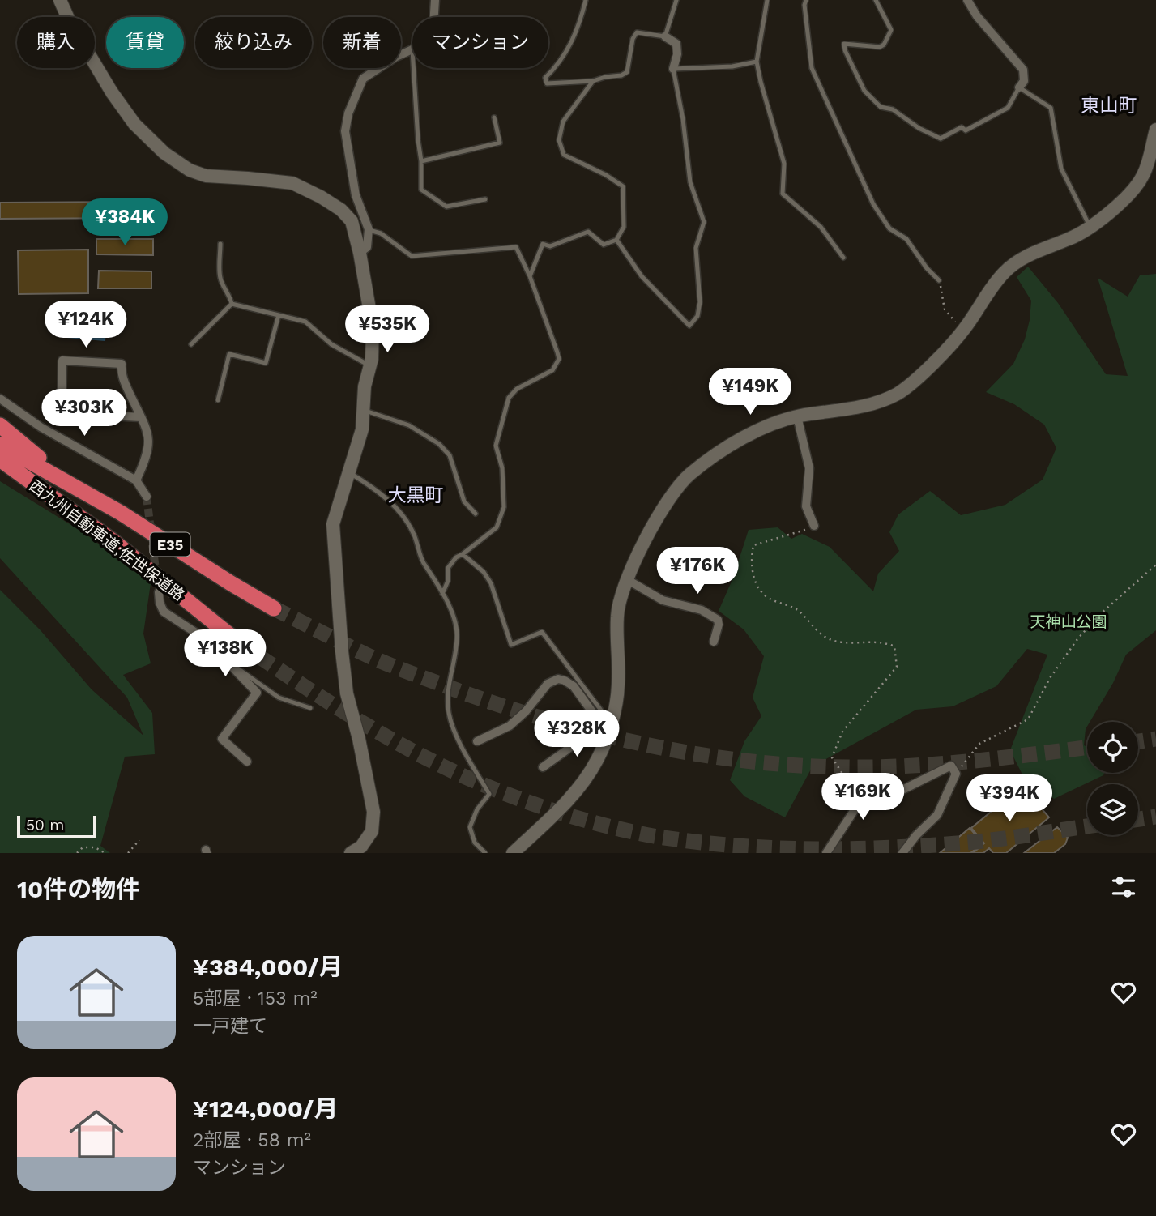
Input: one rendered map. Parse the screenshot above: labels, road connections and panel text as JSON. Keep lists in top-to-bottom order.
{
  "streets": {
    "highway": ["西九州自動車道;佐世保道路", "E35"]
  },
  "districts": ["東山町", "大黒町"],
  "parks": ["天神山公園"],
  "scale_bar": "50 m",
  "page": {
    "chip": [
      "購入",
      "賃貸",
      "絞り込み",
      "新着",
      "マンション"
    ],
    "price": [
      "¥384K",
      "¥124K",
      "¥535K",
      "¥149K",
      "¥303K",
      "¥176K",
      "¥138K",
      "¥328K",
      "¥169K",
      "¥394K"
    ],
    "scale": "50 m",
    "heading": "10件の物件",
    "list": [
      {
        "name": "¥384,000/月",
        "note": "5部屋 · 153 m² · 一戸建て"
      },
      {
        "name": "¥124,000/月",
        "note": "2部屋 · 58 m² · マンション"
      }
    ]
  }
}
